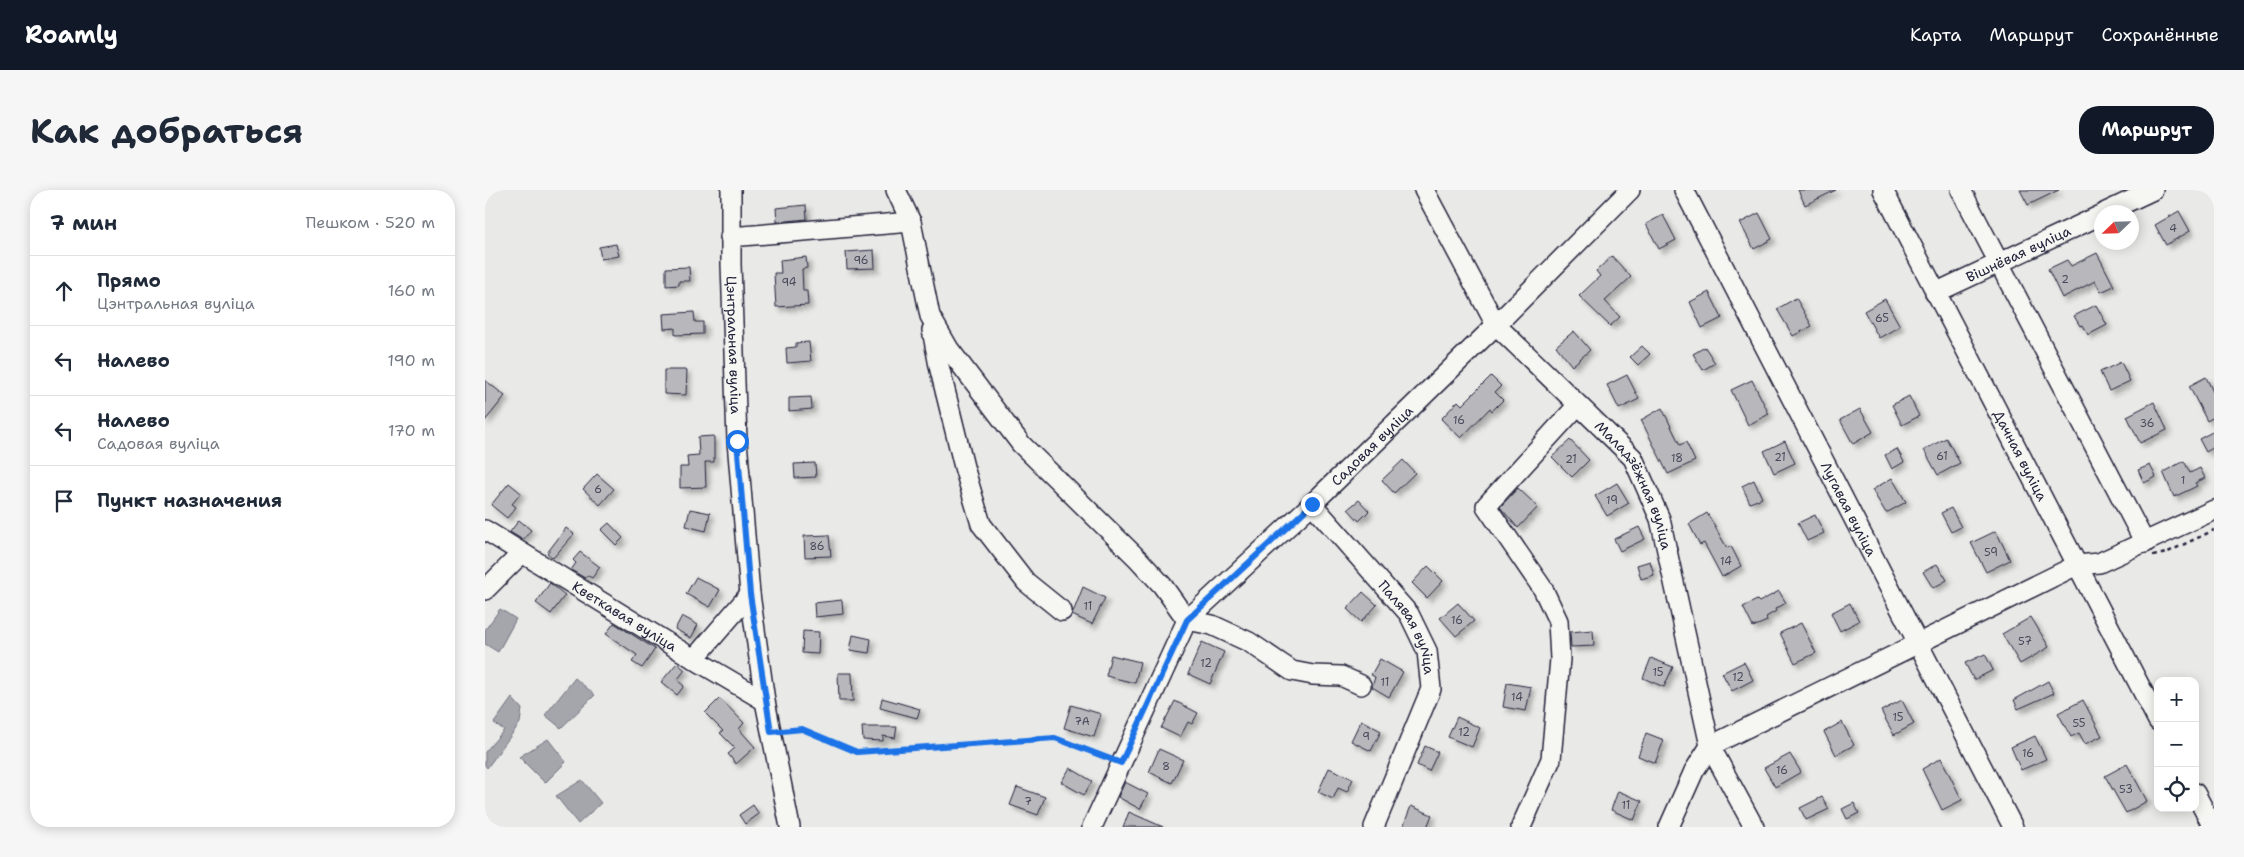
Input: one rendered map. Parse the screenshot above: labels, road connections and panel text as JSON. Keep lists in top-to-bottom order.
{
  "streets": {
    "street": [
      "Вішнёвая вуліца",
      "Цэнтральная вуліца",
      "Садовая вуліца",
      "Дачная вуліца",
      "Маладзёжная вуліца",
      "Лугавая вуліца",
      "Кветкавая вуліца",
      "Палявая вуліца"
    ]
  },
  "crossings": [
    ["Вішнёвая вуліца", "Дачная вуліца"],
    ["Цэнтральная вуліца", "Кветкавая вуліца"],
    ["Садовая вуліца", "Маладзёжная вуліца"],
    ["Садовая вуліца", "Палявая вуліца"]
  ],
  "house_numbers": [
    "4",
    "96",
    "2",
    "94",
    "65",
    "16",
    "36",
    "61",
    "21",
    "18",
    "21",
    "1",
    "6",
    "19",
    "86",
    "59",
    "14",
    "11",
    "16",
    "57",
    "12",
    "15",
    "12",
    "11",
    "14",
    "15",
    "7А",
    "55",
    "12",
    "9",
    "16",
    "8",
    "16",
    "53",
    "7",
    "11"
  ],
  "north": "bottom left",
  "page": {
    "header": "Roamly",
    "nav": ["Карта", "Маршрут", "Сохранённые"],
    "buttons": "Маршрут",
    "title": "Как добраться",
    "heading": ["7 мин", "Пешком · 520 m"],
    "list": [
      ["Прямо", "Цэнтральная вуліца", "160 m"],
      ["Налево", "190 m"],
      ["Налево", "Садовая вуліца", "170 m"],
      "Пункт назначения"
    ],
    "map_buttons": ["+", "−"]
  }
}
